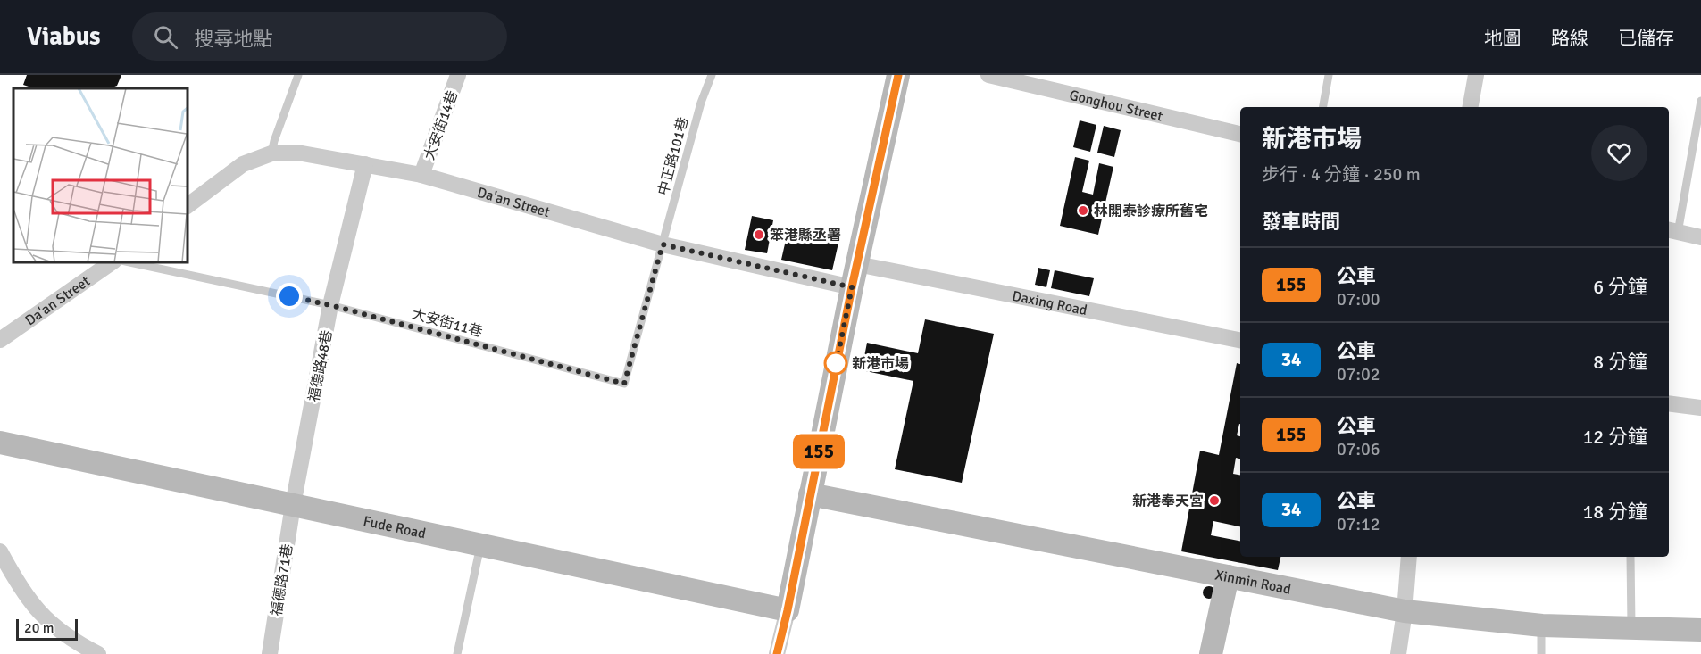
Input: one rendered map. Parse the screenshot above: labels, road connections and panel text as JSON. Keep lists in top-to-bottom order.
{
  "streets": {
    "main road": ["Fude Road", "Xinmin Road"],
    "street": [
      "Gonghou Street",
      "大安街14巷",
      "Da'an Street",
      "Daxing Road",
      "福德路48巷",
      "福德路71巷"
    ],
    "lane": ["中正路101巷", "大安街11巷"]
  },
  "crossings": [
    ["大安街14巷", "Da'an Street"],
    ["中正路101巷", "Da'an Street"],
    ["中正路101巷", "大安街11巷"],
    ["Da'an Street", "大安街11巷"],
    ["Da'an Street", "福德路48巷"],
    ["大安街11巷", "福德路48巷"],
    ["福德路48巷", "Fude Road"],
    ["福德路48巷", "福德路71巷"],
    ["Fude Road", "福德路71巷"]
  ],
  "places": [
    "林開泰診療所舊宅",
    "笨港縣丞署",
    "新港市場",
    "新港奉天宮"
  ],
  "lines": ["bus line 155"],
  "scale_bar": "20 m",
  "page": {
    "header": "Viabus",
    "search": "搜尋地點",
    "nav": ["地圖", "路線", "已儲存"],
    "on_map": "155",
    "heading": [
      ["新港市場", "步行 · 4 分鐘 · 250 m"],
      "發車時間"
    ],
    "list": [
      {
        "mark": "155",
        "name": "公車",
        "note": "07:00",
        "value": "6 分鐘"
      },
      {
        "mark": "34",
        "name": "公車",
        "note": "07:02",
        "value": "8 分鐘"
      },
      {
        "mark": "155",
        "name": "公車",
        "note": "07:06",
        "value": "12 分鐘"
      },
      {
        "mark": "34",
        "name": "公車",
        "note": "07:12",
        "value": "18 分鐘"
      }
    ],
    "scale": "20 m"
  }
}
